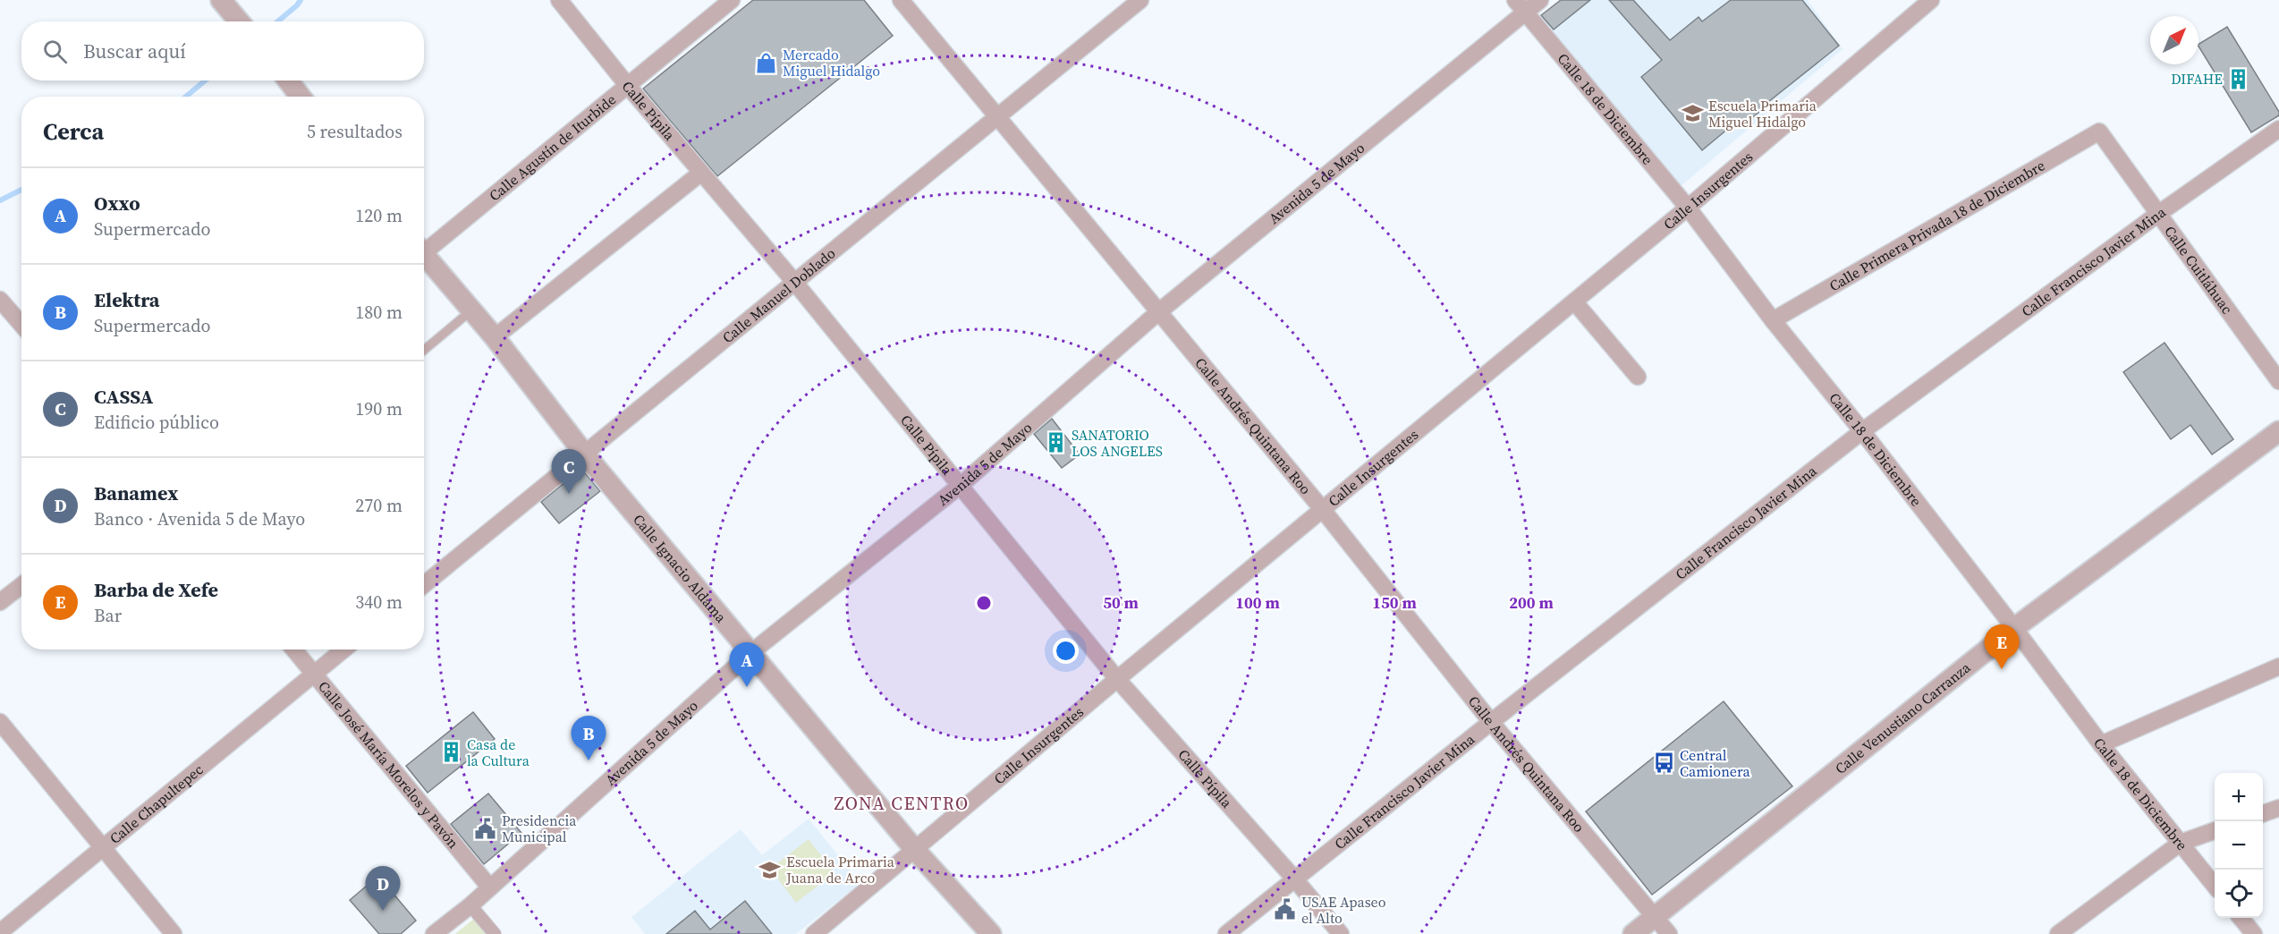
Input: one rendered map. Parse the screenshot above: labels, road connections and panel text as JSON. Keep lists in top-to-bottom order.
{
  "streets": {
    "street": [
      "Calle 18 de Diciembre",
      "Calle Pípila",
      "Calle Agustín de Iturbide",
      "Avenida 5 de Mayo",
      "Calle Insurgentes",
      "Calle Primera Privada 18 de Diciembre",
      "Calle Francisco Javier Mina",
      "Calle Cuitláhuac",
      "Calle Manuel Doblado",
      "Calle Andrés Quintana Roo",
      "Calle Ignacio Aldama",
      "Calle Venustiano Carranza",
      "Calle José María Morelos y Pavón",
      "Calle Chapultepec"
    ]
  },
  "crossings": [
    ["Calle 18 de Diciembre", "Avenida 5 de Mayo"],
    ["Calle 18 de Diciembre", "Calle Insurgentes"],
    ["Calle 18 de Diciembre", "Calle Primera Privada 18 de Diciembre"],
    ["Calle 18 de Diciembre", "Calle Francisco Javier Mina"],
    ["Calle 18 de Diciembre", "Calle Venustiano Carranza"],
    ["Calle Pípila", "Calle Agustín de Iturbide"],
    ["Calle Pípila", "Avenida 5 de Mayo"],
    ["Calle Pípila", "Calle Insurgentes"],
    ["Calle Pípila", "Calle Francisco Javier Mina"],
    ["Calle Pípila", "Calle Manuel Doblado"],
    ["Avenida 5 de Mayo", "Calle Andrés Quintana Roo"],
    ["Avenida 5 de Mayo", "Calle Ignacio Aldama"],
    ["Avenida 5 de Mayo", "Calle José María Morelos y Pavón"],
    ["Calle Insurgentes", "Calle Andrés Quintana Roo"],
    ["Calle Insurgentes", "Calle Ignacio Aldama"],
    ["Calle Primera Privada 18 de Diciembre", "Calle Cuitláhuac"],
    ["Calle Francisco Javier Mina", "Calle Cuitláhuac"],
    ["Calle Francisco Javier Mina", "Calle Andrés Quintana Roo"],
    ["Calle Manuel Doblado", "Calle Andrés Quintana Roo"],
    ["Calle Manuel Doblado", "Calle Ignacio Aldama"],
    ["Calle Andrés Quintana Roo", "Calle Venustiano Carranza"],
    ["Calle José María Morelos y Pavón", "Calle Chapultepec"]
  ],
  "districts": ["ZONA CENTRO"],
  "places": {
    "shop": ["Mercado Miguel Hidalgo"],
    "building": ["DIFAHE", "SANATORIO LOS ANGELES", "Casa de la Cultura"],
    "school or university": ["Escuela Primaria Miguel Hidalgo", "Escuela Primaria Juana de Arco"],
    "bus stop": ["Central Camionera"],
    "public building": ["Presidencia Municipal", "USAE Apaseo el Alto"]
  },
  "north": "top right",
  "page": {
    "search": "Buscar aquí",
    "heading": ["Cerca", "5 resultados"],
    "list": [
      {
        "mark": "A",
        "name": "Oxxo",
        "note": "Supermercado",
        "value": "120 m"
      },
      {
        "mark": "B",
        "name": "Elektra",
        "note": "Supermercado",
        "value": "180 m"
      },
      {
        "mark": "C",
        "name": "CASSA",
        "note": "Edificio público",
        "value": "190 m"
      },
      {
        "mark": "D",
        "name": "Banamex",
        "note": "Banco · Avenida 5 de Mayo",
        "value": "270 m"
      },
      {
        "mark": "E",
        "name": "Barba de Xefe",
        "note": "Bar",
        "value": "340 m"
      }
    ],
    "pins": [
      "C",
      "E",
      "A",
      "B",
      "D"
    ],
    "map_buttons": ["+", "−"]
  },
  "rings": [
    "50 m",
    "100 m",
    "150 m",
    "200 m"
  ]
}
